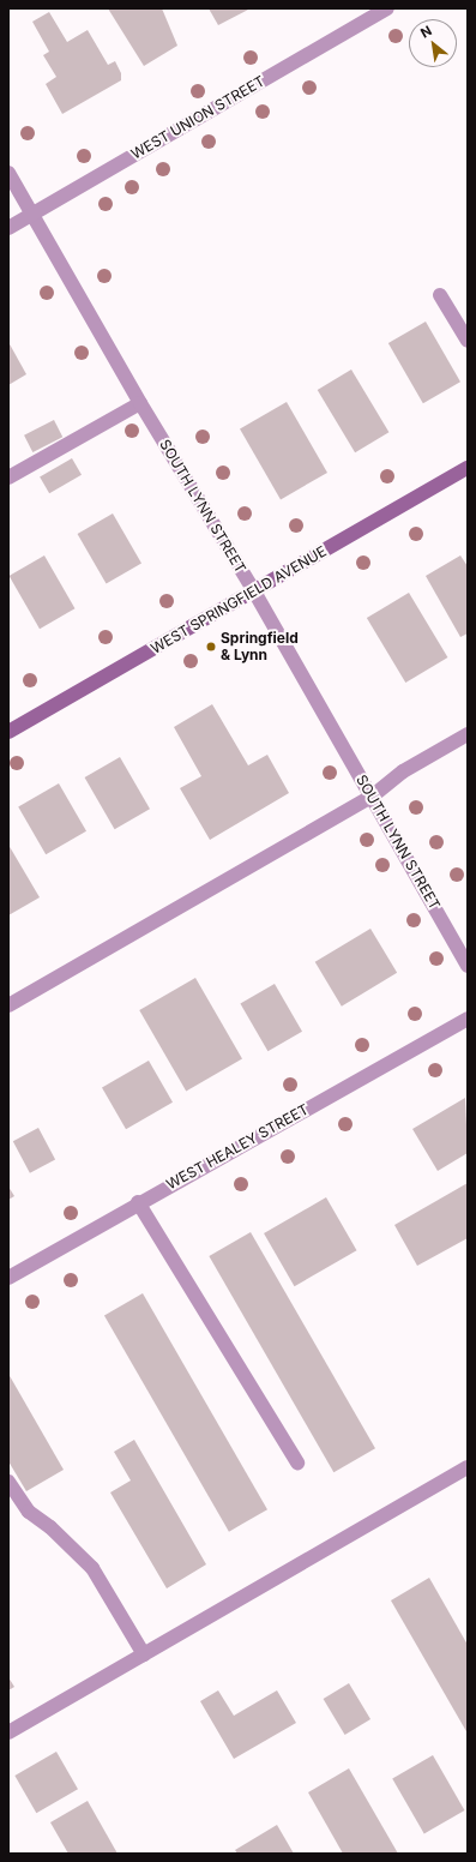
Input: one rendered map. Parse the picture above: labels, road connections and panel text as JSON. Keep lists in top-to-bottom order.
{
  "streets": {
    "main road": ["WEST SPRINGFIELD AVENUE"],
    "street": ["WEST UNION STREET", "SOUTH LYNN STREET", "WEST HEALEY STREET"]
  },
  "crossings": [
    ["WEST UNION STREET", "SOUTH LYNN STREET"],
    ["SOUTH LYNN STREET", "WEST SPRINGFIELD AVENUE"]
  ],
  "places": ["Springfield & Lynn"],
  "north": "top left"
}
